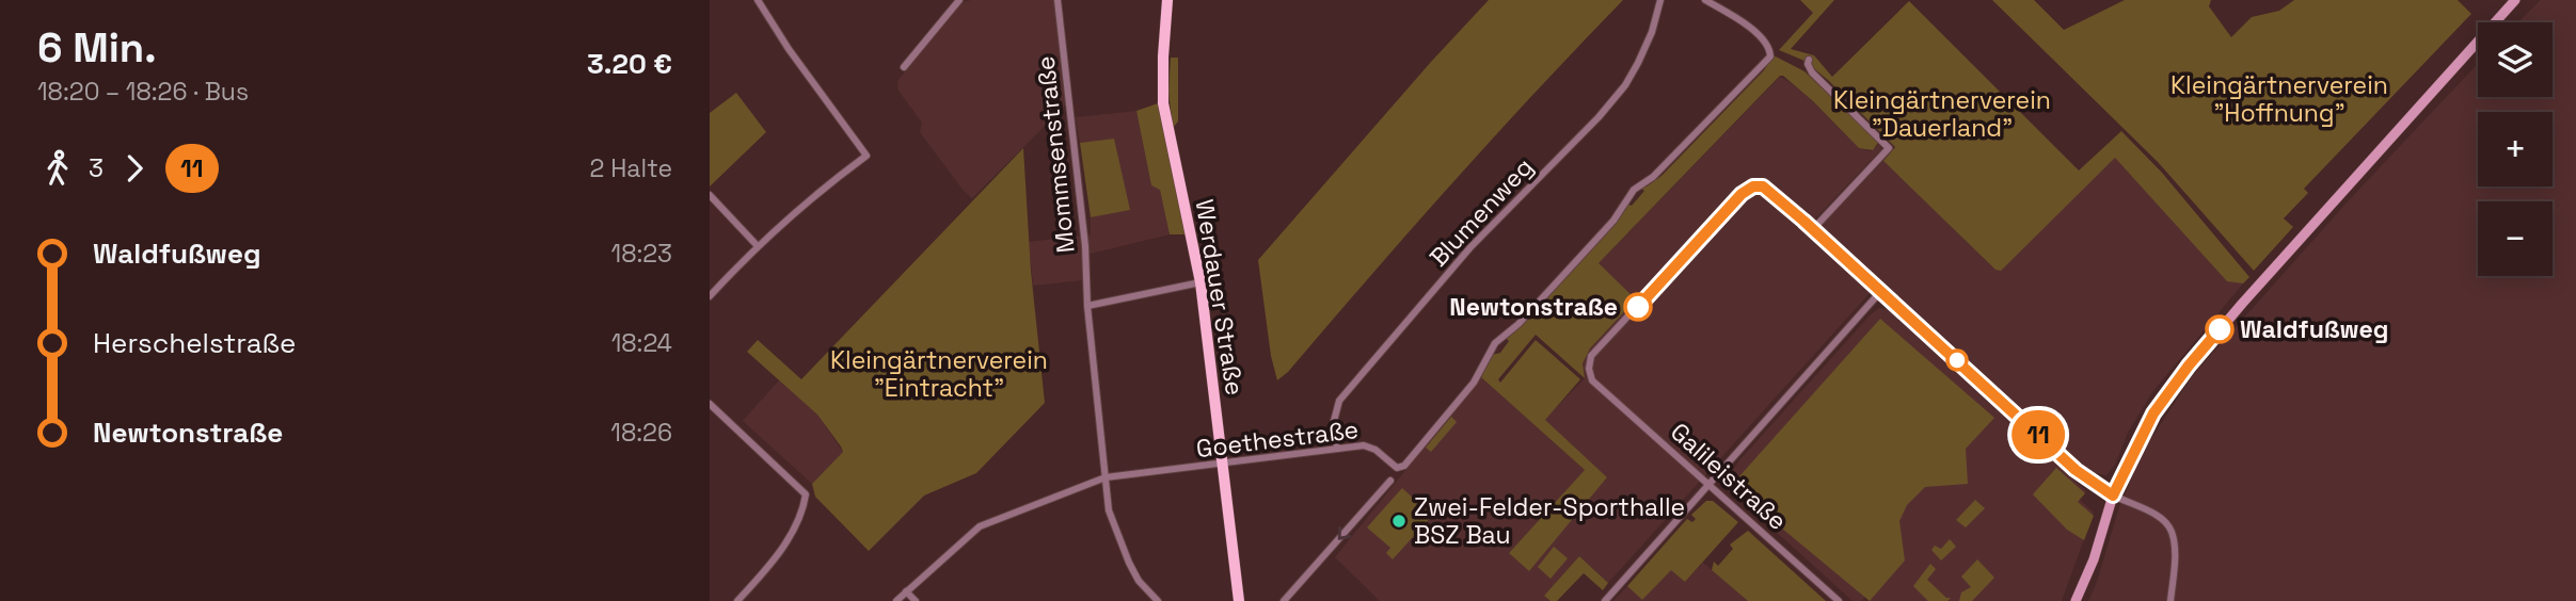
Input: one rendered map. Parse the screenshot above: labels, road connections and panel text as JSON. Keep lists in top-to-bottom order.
{
  "streets": {
    "main road": ["Werdauer Straße"],
    "street": [
      "Mommsenstraße",
      "Blumenweg",
      "Goethestraße",
      "Galileistraße"
    ]
  },
  "crossings": [
    ["Mommsenstraße", "Goethestraße"],
    ["Blumenweg", "Goethestraße"],
    ["Werdauer Straße", "Goethestraße"]
  ],
  "parks": ["Kleingärtnerverein \"Hoffnung\"", "Kleingärtnerverein \"Dauerland\"", "Kleingärtnerverein \"Eintracht\""],
  "places": ["Newtonstraße", "Waldfußweg", "Zwei-Felder-Sporthalle BSZ Bau"],
  "lines": ["bus line 11"],
  "page": {
    "heading": ["6 Min.", "18:20 – 18:26 · Bus", "3.20 €"],
    "on_map": "11",
    "map_buttons": ["+", "−"],
    "legs": ["3", "11", "2 Halte"],
    "list": [
      {
        "name": "Waldfußweg",
        "value": "18:23"
      },
      {
        "name": "Herschelstraße",
        "value": "18:24"
      },
      {
        "name": "Newtonstraße",
        "value": "18:26"
      }
    ]
  }
}
